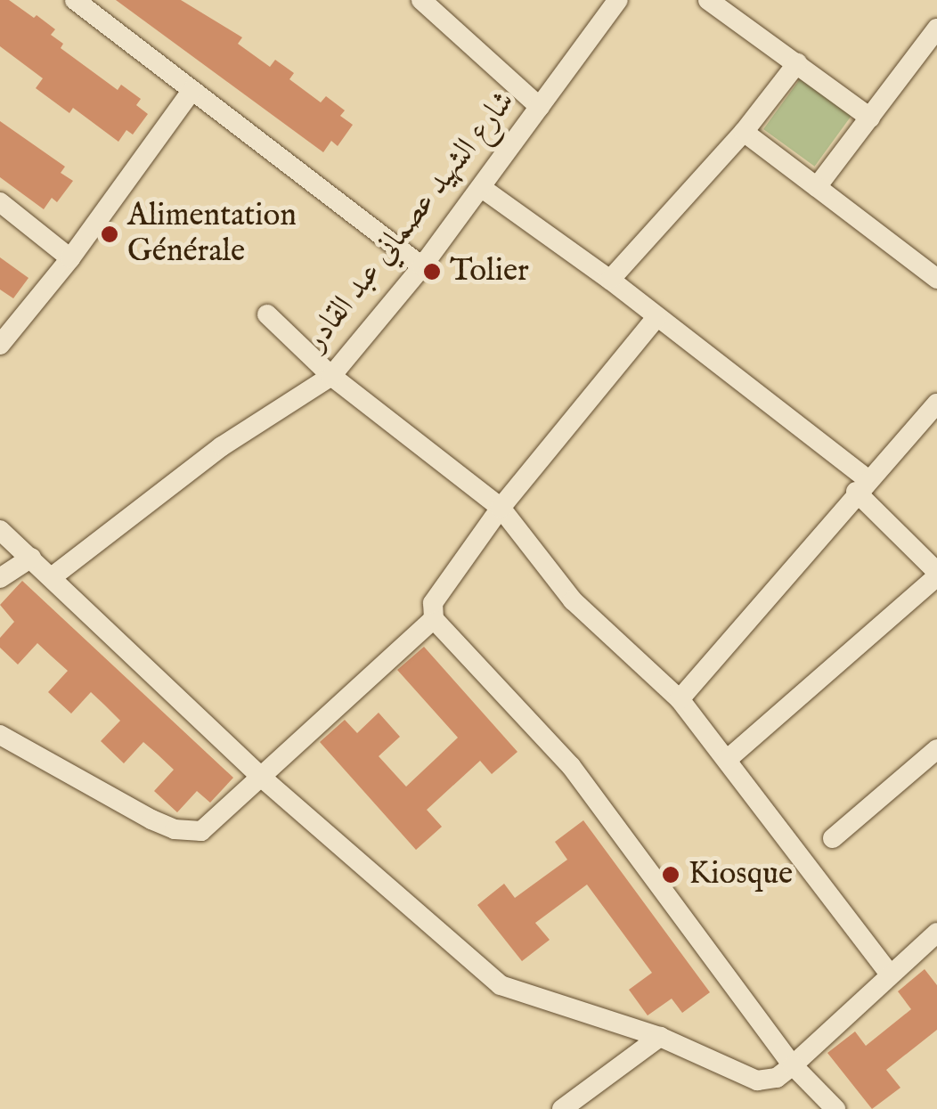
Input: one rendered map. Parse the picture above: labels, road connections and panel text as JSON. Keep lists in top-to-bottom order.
{
  "streets": {
    "street": ["شارع الشهيد عصماني عبد القادر"]
  },
  "places": ["Alimentation Générale", "Tolier", "Kiosque"]
}
